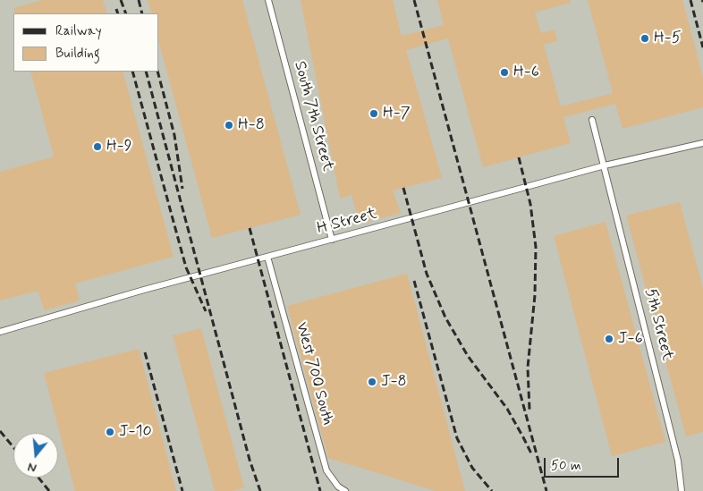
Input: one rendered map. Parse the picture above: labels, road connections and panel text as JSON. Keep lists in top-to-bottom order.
{
  "streets": {
    "lane": [
      "South 7th Street",
      "H Street",
      "5th Street",
      "West 700 South"
    ]
  },
  "crossings": [
    ["South 7th Street", "H Street"],
    ["H Street", "5th Street"],
    ["H Street", "West 700 South"]
  ],
  "places": [
    "H-5",
    "H-6",
    "H-7",
    "H-8",
    "H-9",
    "J-6",
    "J-8",
    "J-10"
  ],
  "legend": ["Railway", "Building"],
  "scale_bar": "50 m",
  "north": "bottom"
}
